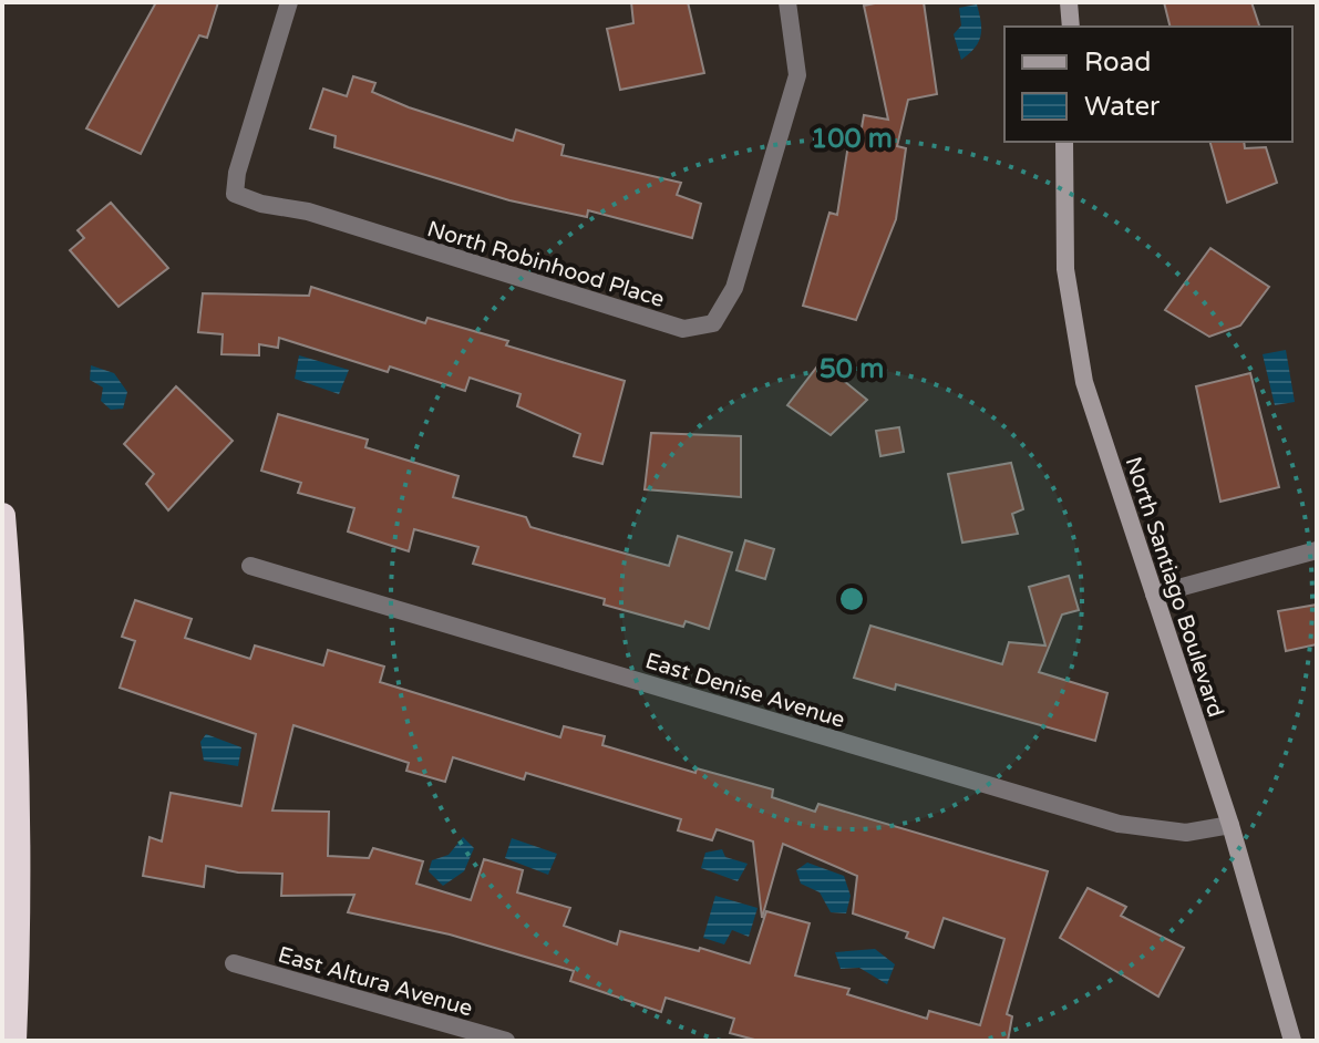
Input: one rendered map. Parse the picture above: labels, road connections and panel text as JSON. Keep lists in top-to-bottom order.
{
  "streets": {
    "main road": ["North Santiago Boulevard"],
    "street": ["North Robinhood Place", "East Denise Avenue", "East Altura Avenue"]
  },
  "crossings": [
    ["North Santiago Boulevard", "East Denise Avenue"]
  ],
  "legend": ["Road", "Water"],
  "rings": ["100 m", "50 m"]
}
